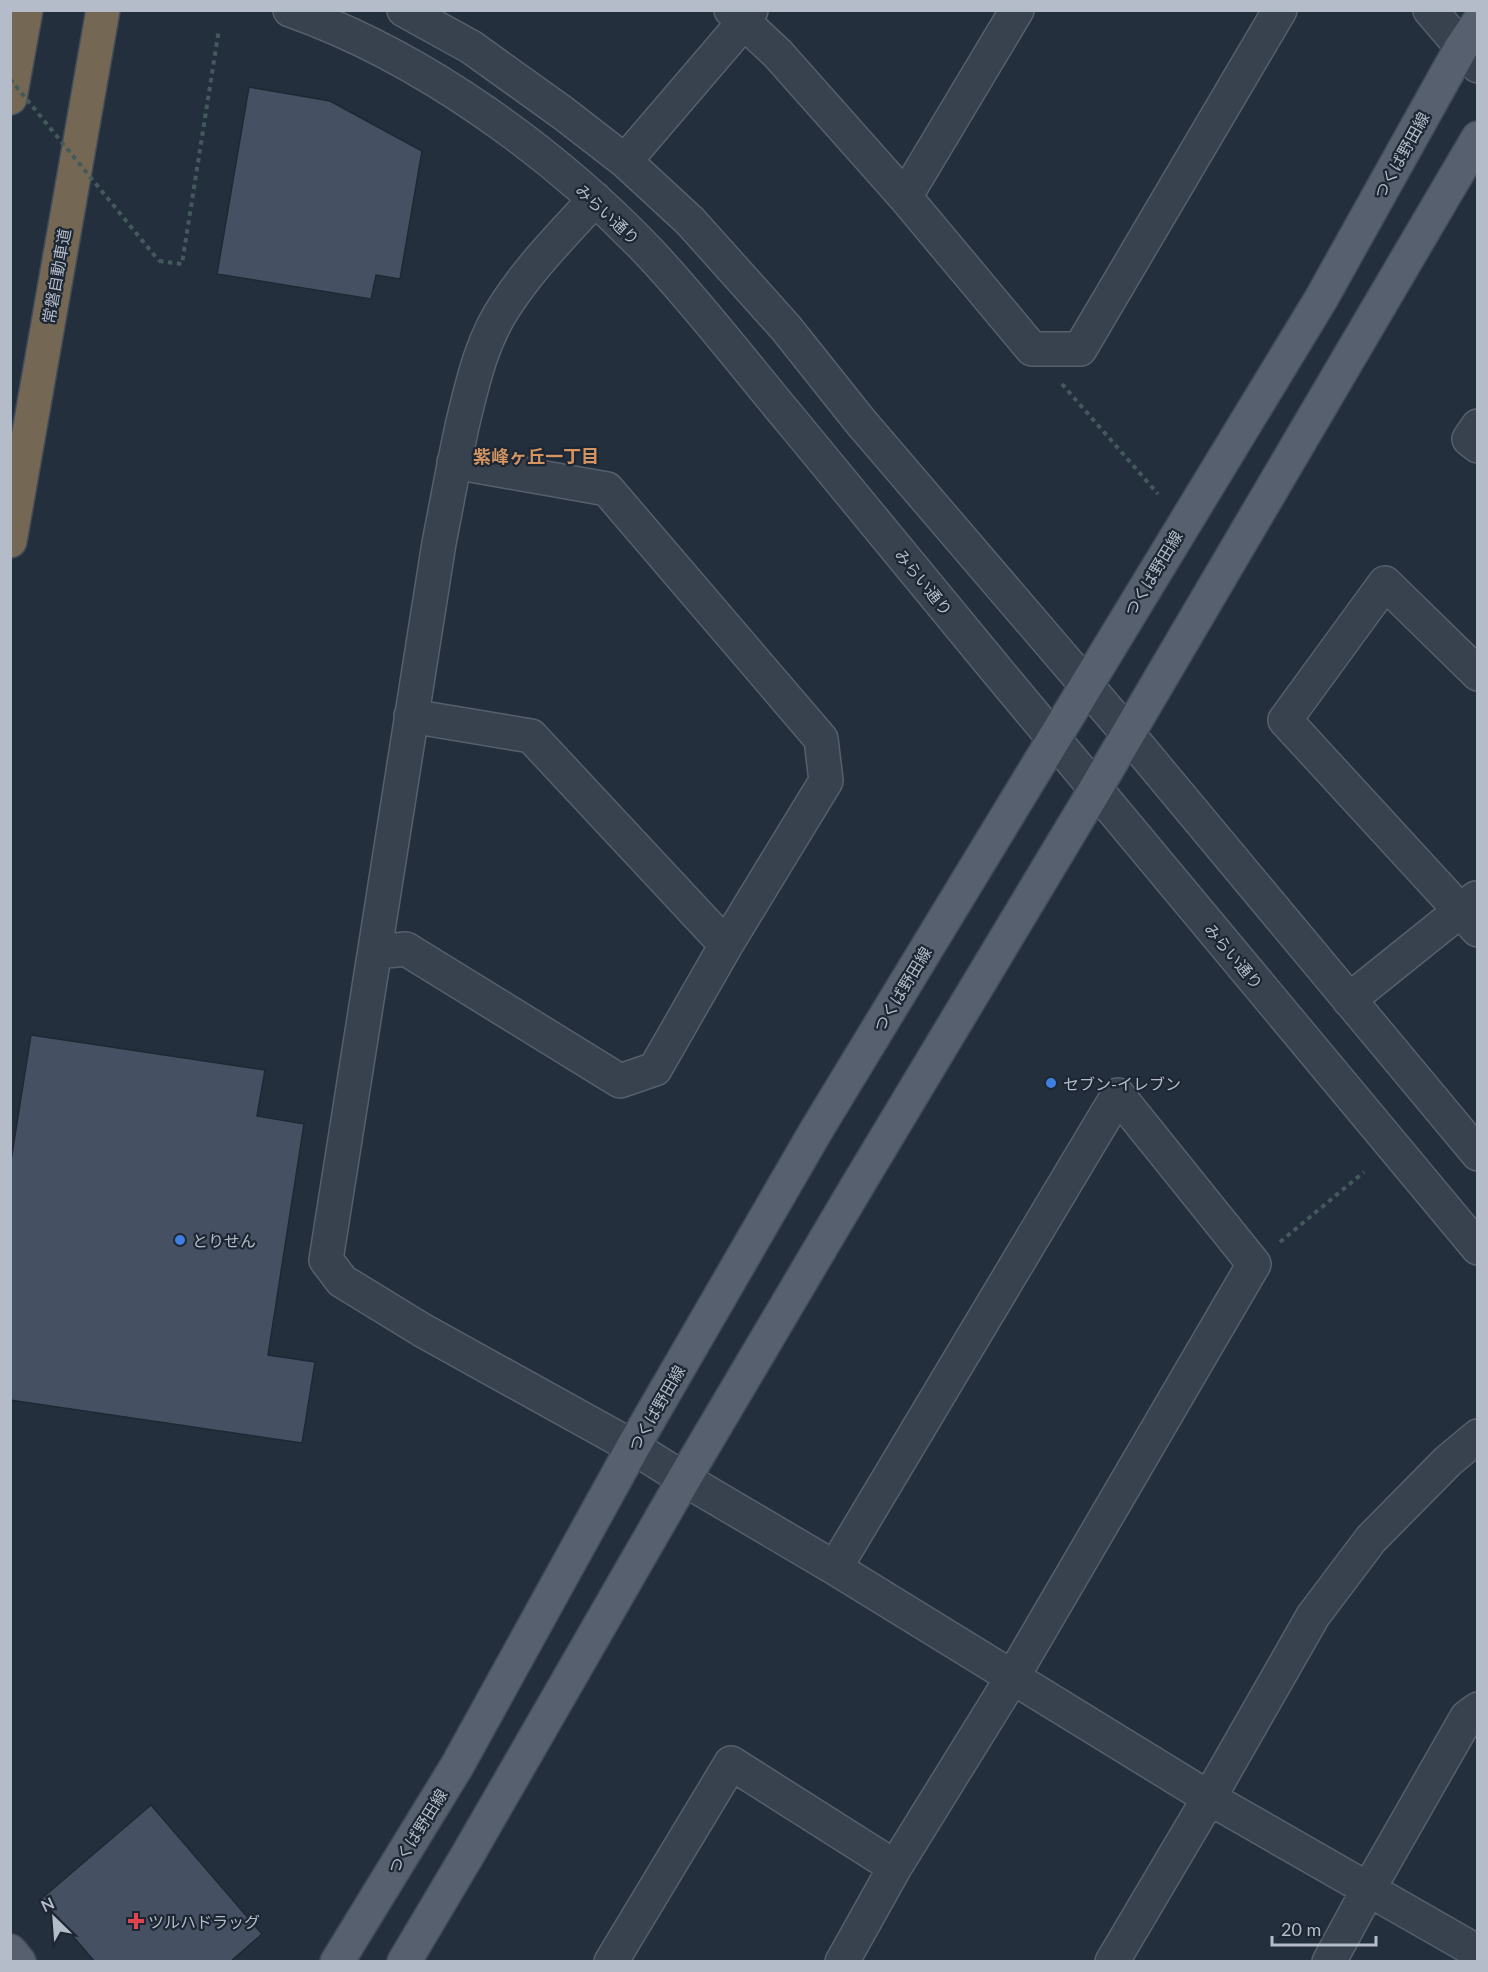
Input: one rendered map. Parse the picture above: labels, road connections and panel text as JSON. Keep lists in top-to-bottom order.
{
  "streets": {
    "highway": ["常磐自動車道"],
    "main road": ["つくば野田線"],
    "street": ["みらい通り"]
  },
  "crossings": [
    ["つくば野田線", "みらい通り"]
  ],
  "districts": ["紫峰ヶ丘一丁目"],
  "places": {
    "other": ["セブン-イレブン", "とりせん"],
    "health": ["ツルハドラッグ"]
  },
  "scale_bar": "20 m",
  "north": "top left"
}
